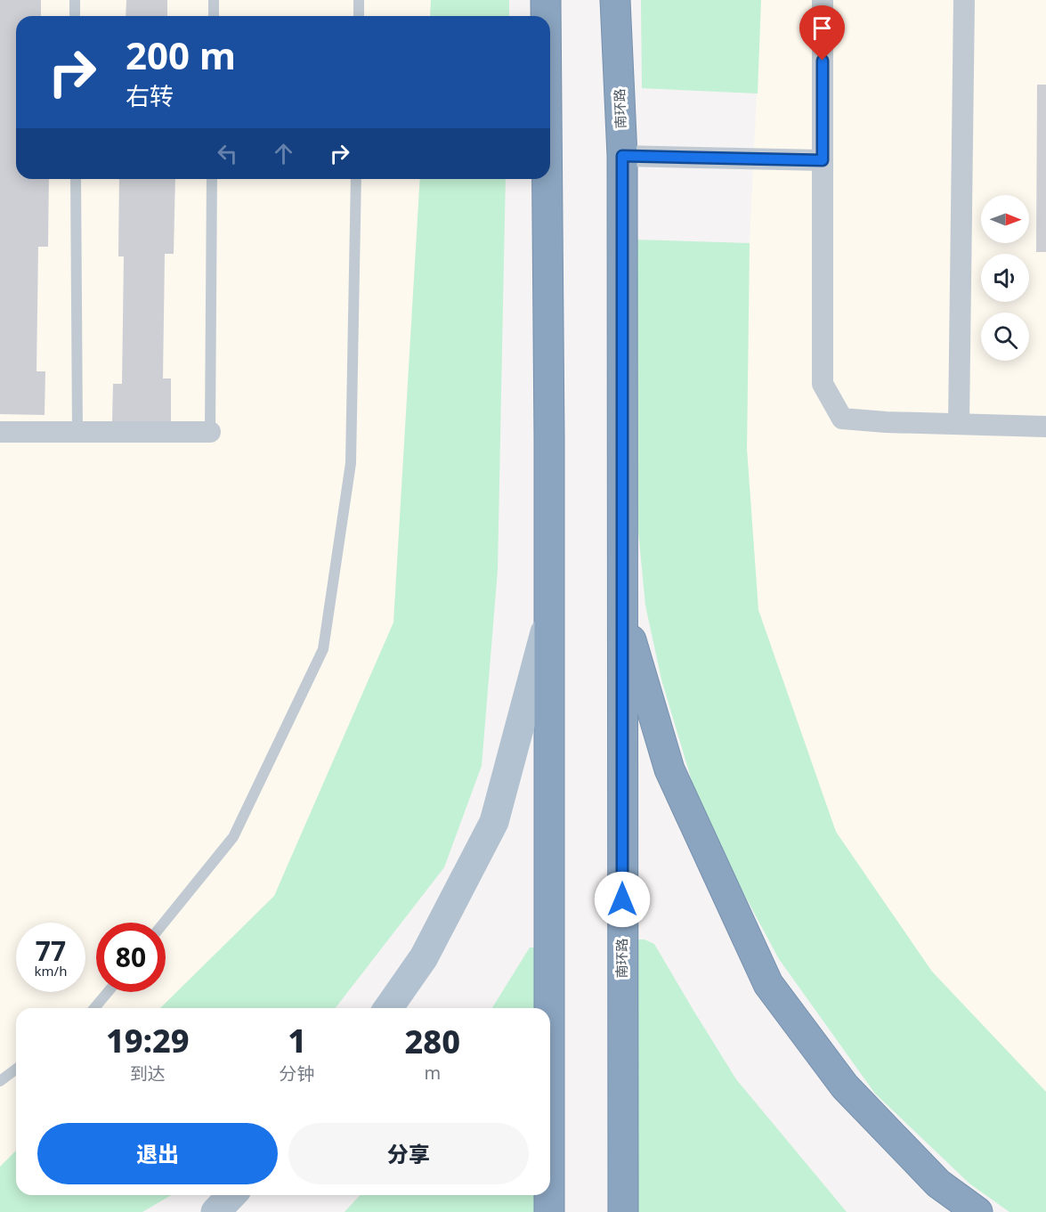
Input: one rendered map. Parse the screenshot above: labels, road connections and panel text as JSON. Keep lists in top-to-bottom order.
{
  "streets": {
    "highway": ["南环路"]
  },
  "north": "right",
  "page": {
    "turn": ["200 m", "右转"],
    "speed": "77 km/h",
    "limit": "80",
    "eta": [
      "19:29",
      "到达",
      "1",
      "分钟",
      "280",
      "m"
    ],
    "buttons": ["退出", "分享"]
  }
}
